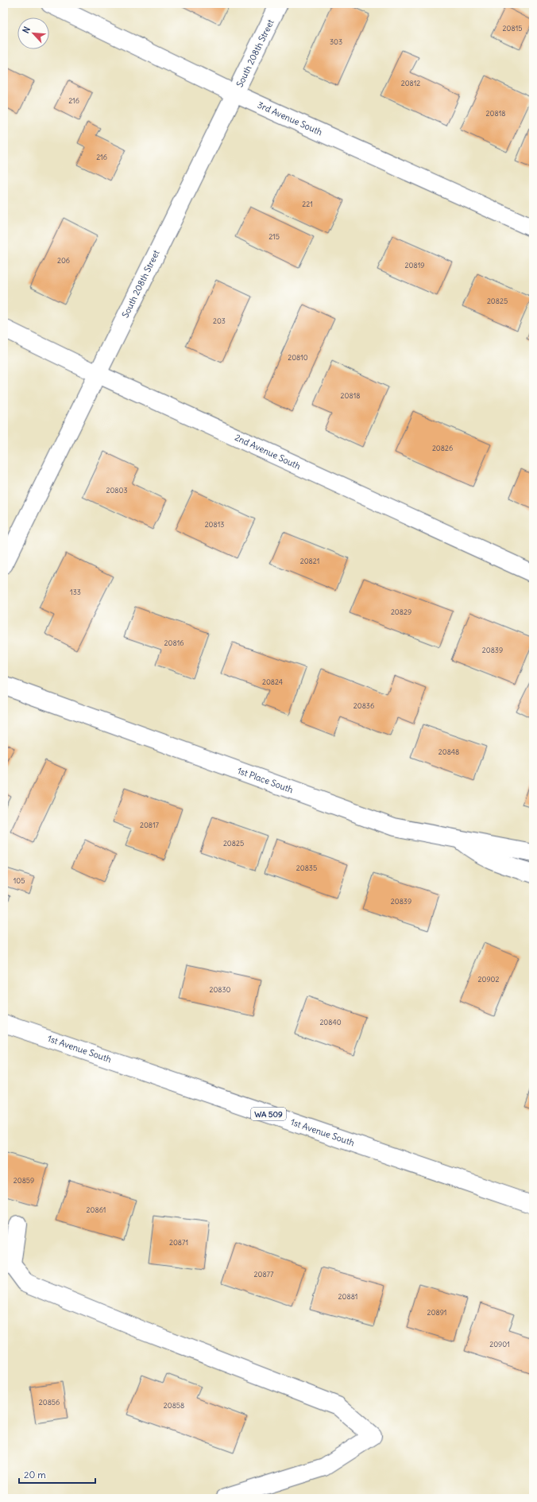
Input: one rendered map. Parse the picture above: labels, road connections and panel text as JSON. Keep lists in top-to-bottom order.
{
  "streets": {
    "street": [
      "South 208th Street",
      "3rd Avenue South",
      "2nd Avenue South",
      "1st Place South",
      "1st Avenue South",
      "WA 509"
    ]
  },
  "crossings": [
    ["South 208th Street", "3rd Avenue South"],
    ["South 208th Street", "2nd Avenue South"]
  ],
  "house_numbers": [
    "20815",
    "303",
    "20812",
    "216",
    "20818",
    "216",
    "221",
    "215",
    "206",
    "20819",
    "20825",
    "203",
    "20810",
    "20818",
    "20826",
    "20803",
    "20813",
    "20821",
    "133",
    "20829",
    "20816",
    "20839",
    "20824",
    "20836",
    "20848",
    "20817",
    "20825",
    "20835",
    "105",
    "20839",
    "20902",
    "20830",
    "20840",
    "20859",
    "20861",
    "20871",
    "20877",
    "20881",
    "20891",
    "20901",
    "20856",
    "20858"
  ],
  "scale_bar": "20 m",
  "north": "top left"
}
